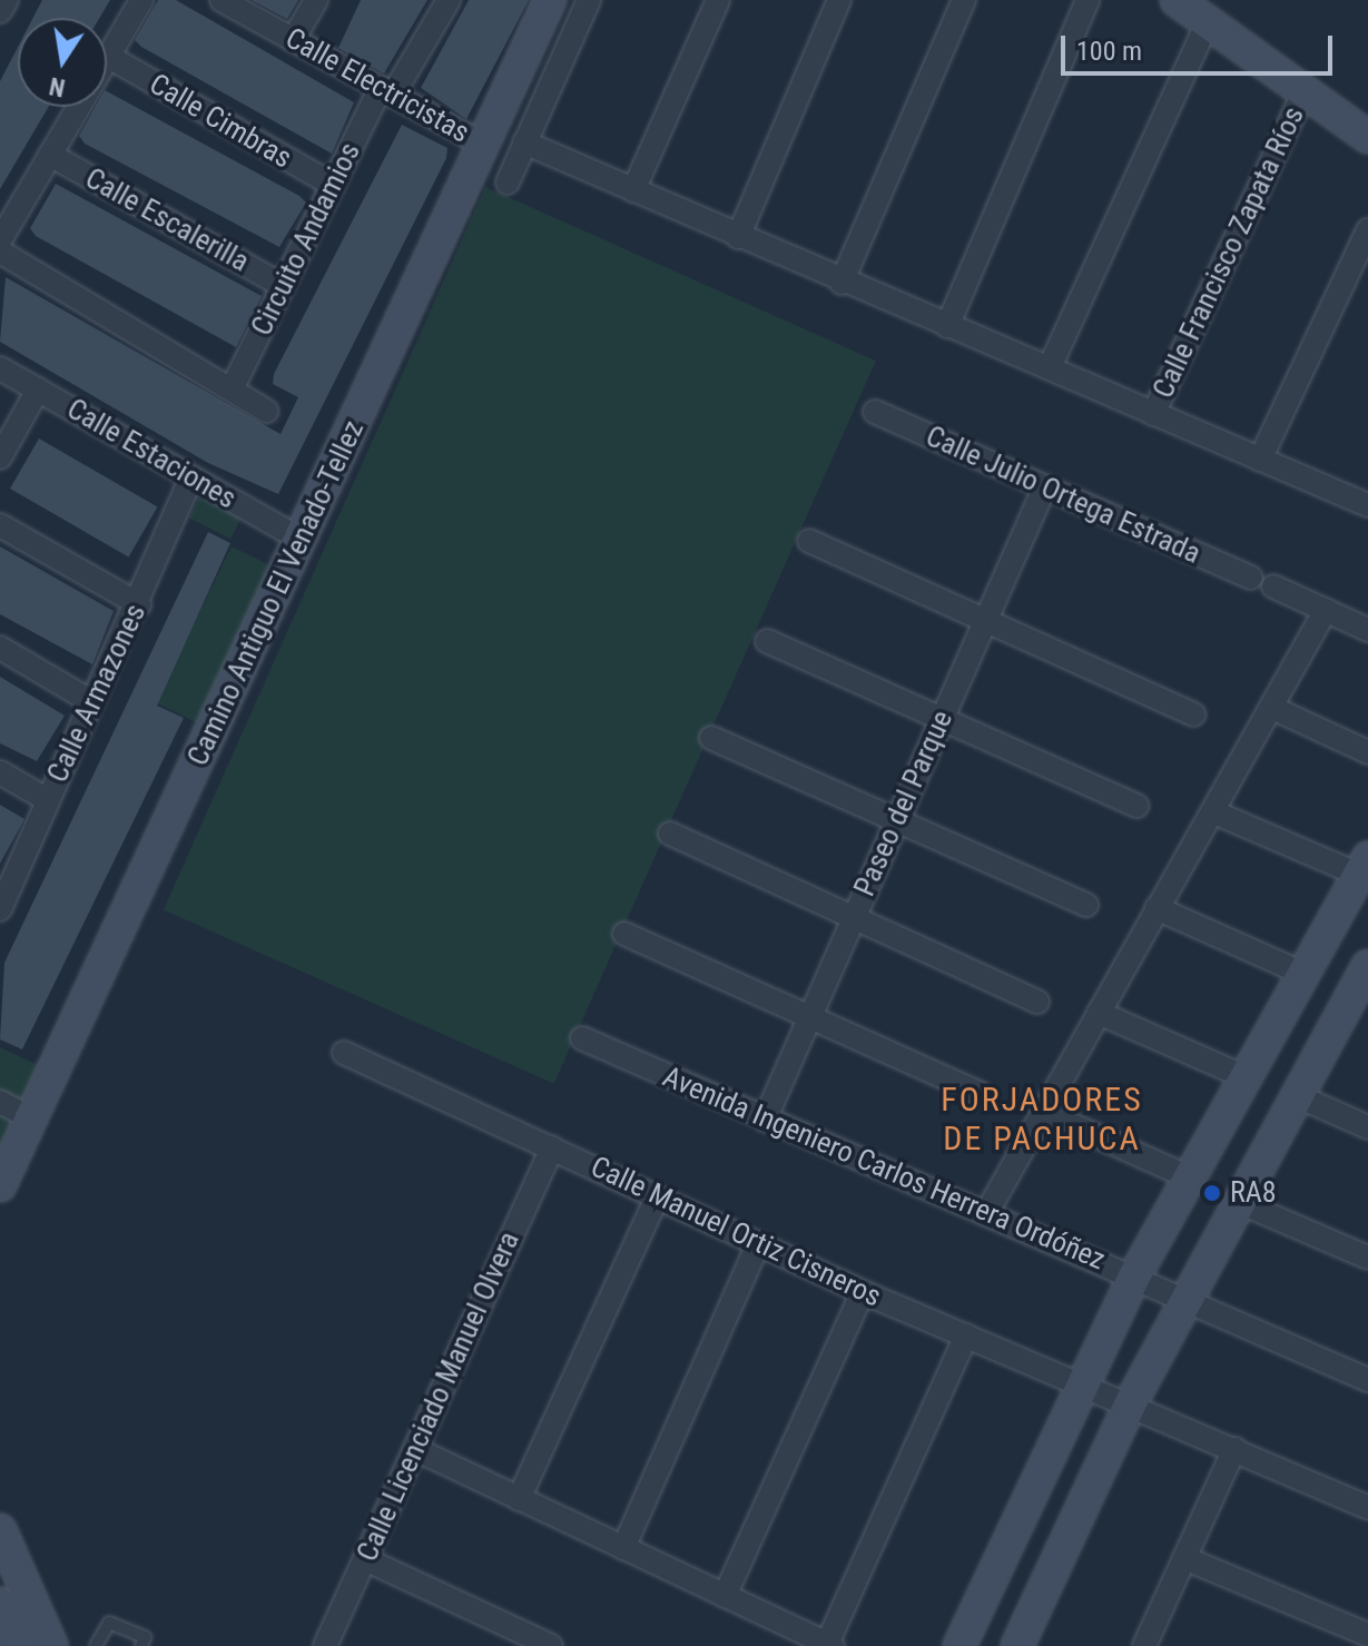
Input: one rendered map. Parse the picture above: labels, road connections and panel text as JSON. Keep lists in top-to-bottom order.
{
  "streets": {
    "street": [
      "Calle Electricistas",
      "Calle Cimbras",
      "Calle Escalerilla",
      "Circuito Andamios",
      "Calle Francisco Zapata Ríos",
      "Calle Estaciones",
      "Calle Julio Ortega Estrada",
      "Camino Antiguo El Venado-Tellez",
      "Calle Armazones",
      "Paseo del Parque",
      "Avenida Ingeniero Carlos Herrera Ordóñez",
      "Calle Manuel Ortiz Cisneros",
      "Calle Licenciado Manuel Olvera"
    ]
  },
  "crossings": [
    ["Calle Electricistas", "Circuito Andamios"],
    ["Calle Electricistas", "Camino Antiguo El Venado-Tellez"],
    ["Calle Cimbras", "Circuito Andamios"],
    ["Calle Escalerilla", "Circuito Andamios"],
    ["Calle Estaciones", "Camino Antiguo El Venado-Tellez"],
    ["Calle Estaciones", "Calle Armazones"],
    ["Calle Julio Ortega Estrada", "Paseo del Parque"],
    ["Paseo del Parque", "Avenida Ingeniero Carlos Herrera Ordóñez"],
    ["Calle Manuel Ortiz Cisneros", "Calle Licenciado Manuel Olvera"]
  ],
  "districts": ["FORJADORES DE PACHUCA"],
  "places": ["RA8"],
  "scale_bar": "100 m",
  "north": "bottom"
}
